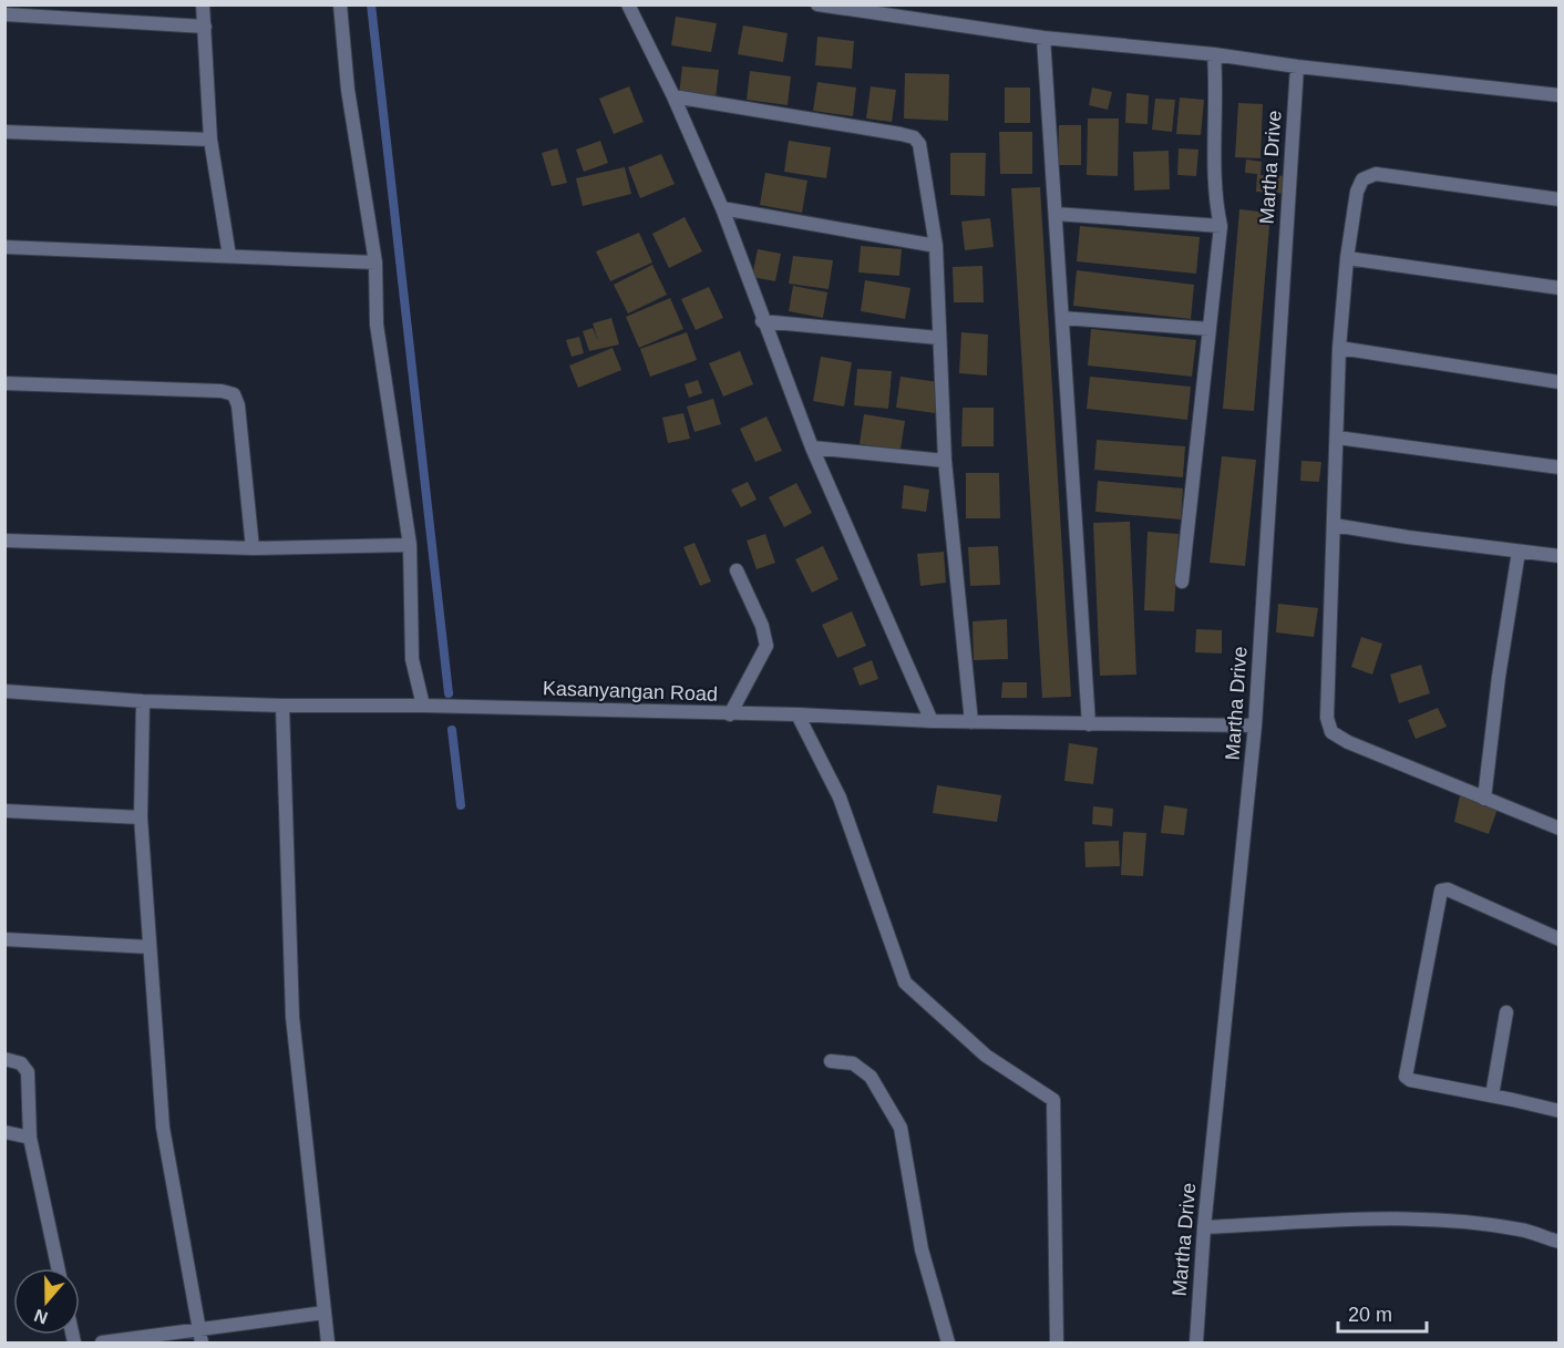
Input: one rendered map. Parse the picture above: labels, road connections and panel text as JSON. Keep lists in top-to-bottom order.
{
  "streets": {
    "street": ["Martha Drive", "Kasanyangan Road"]
  },
  "crossings": [
    ["Martha Drive", "Kasanyangan Road"]
  ],
  "scale_bar": "20 m",
  "north": "bottom"
}
